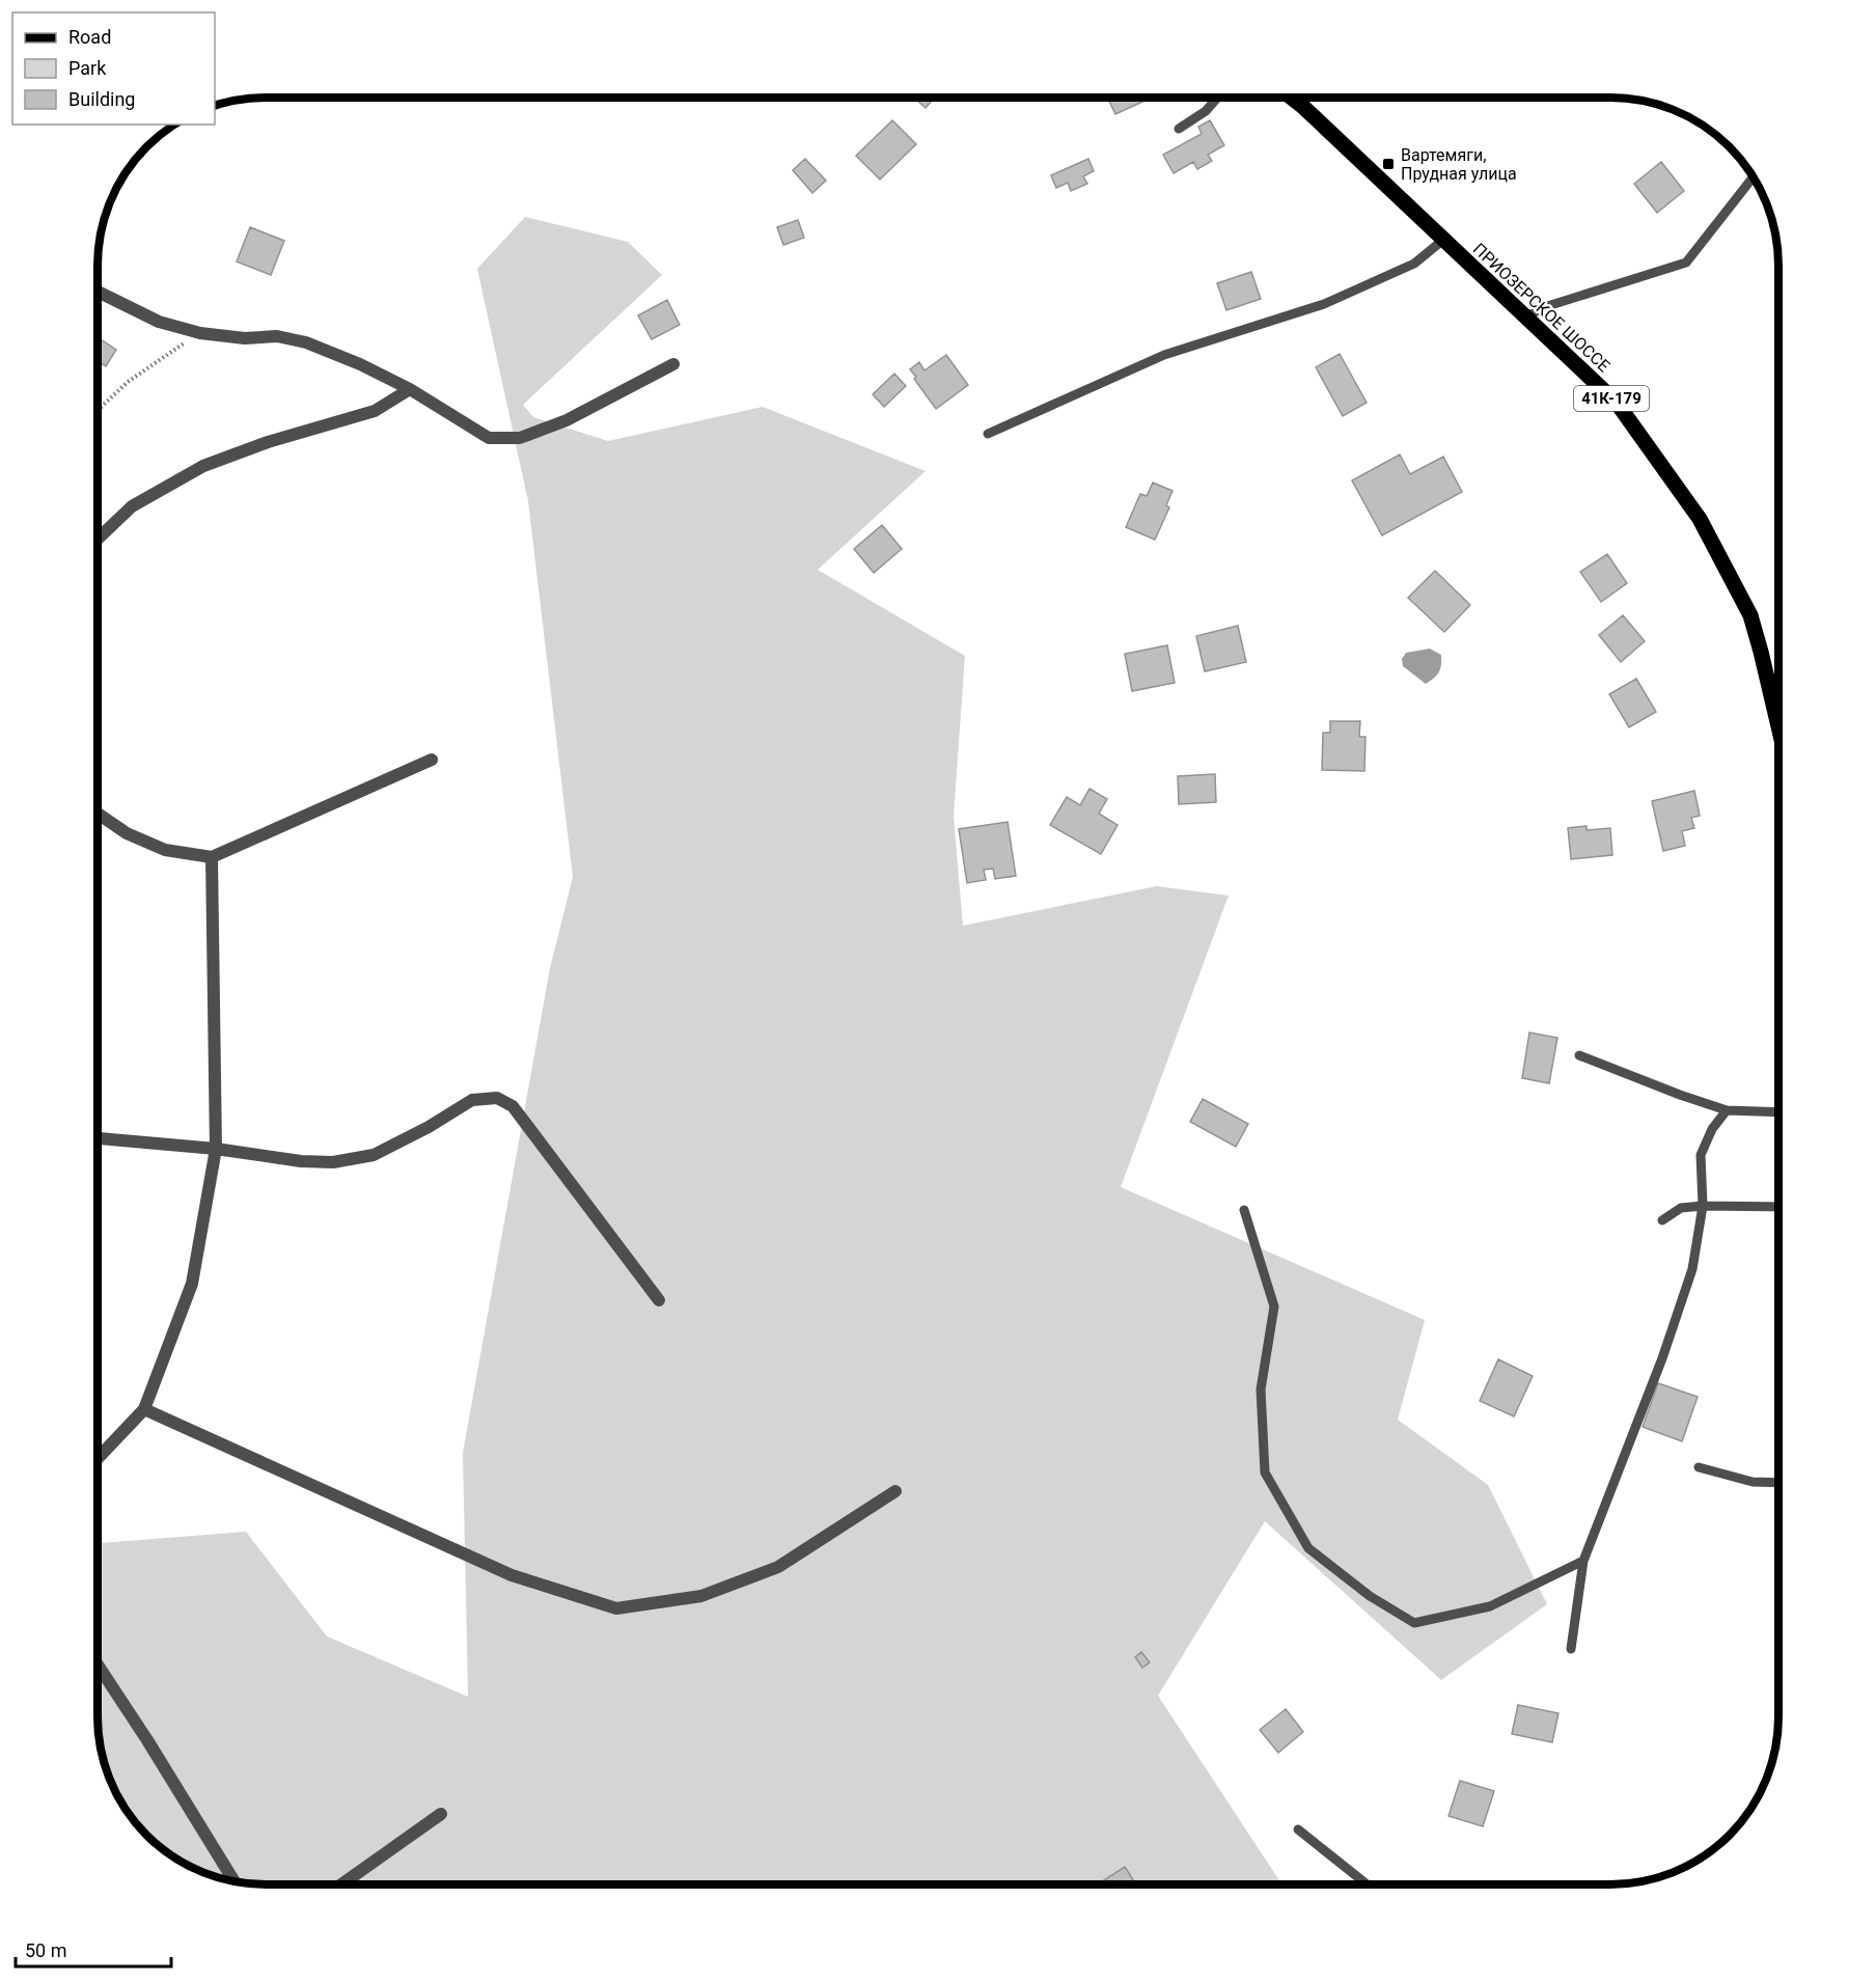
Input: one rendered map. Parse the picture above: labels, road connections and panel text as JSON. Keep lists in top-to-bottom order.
{
  "streets": {
    "main road": ["ПРИОЗЕРСКОЕ ШОССЕ", "41К-179"]
  },
  "places": {
    "transit": ["Вартемяги, Прудная улица"]
  },
  "legend": ["Road", "Park", "Building"],
  "scale_bar": "50 m"
}
